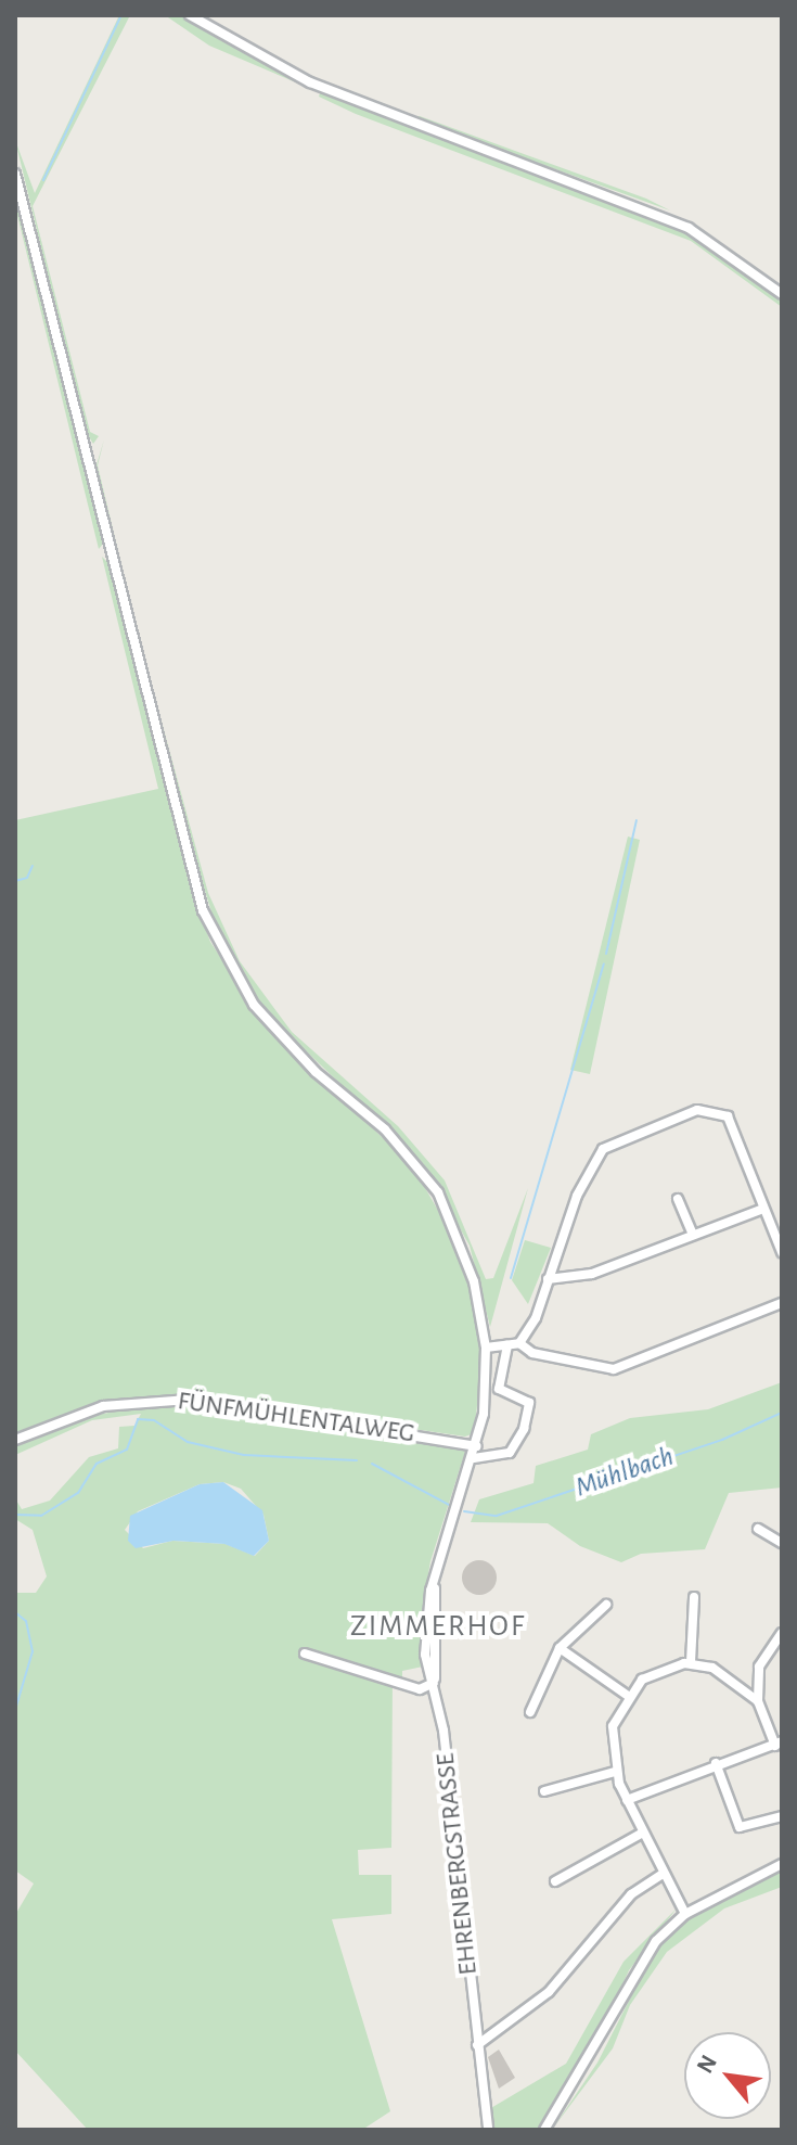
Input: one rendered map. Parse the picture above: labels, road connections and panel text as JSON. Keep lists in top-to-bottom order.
{
  "streets": {
    "street": ["FÜNFMÜHLENTALWEG", "EHRENBERGSTRASSE"]
  },
  "crossings": [
    ["FÜNFMÜHLENTALWEG", "EHRENBERGSTRASSE"]
  ],
  "districts": ["ZIMMERHOF"],
  "water": ["Mühlbach"],
  "north": "top left"
}
